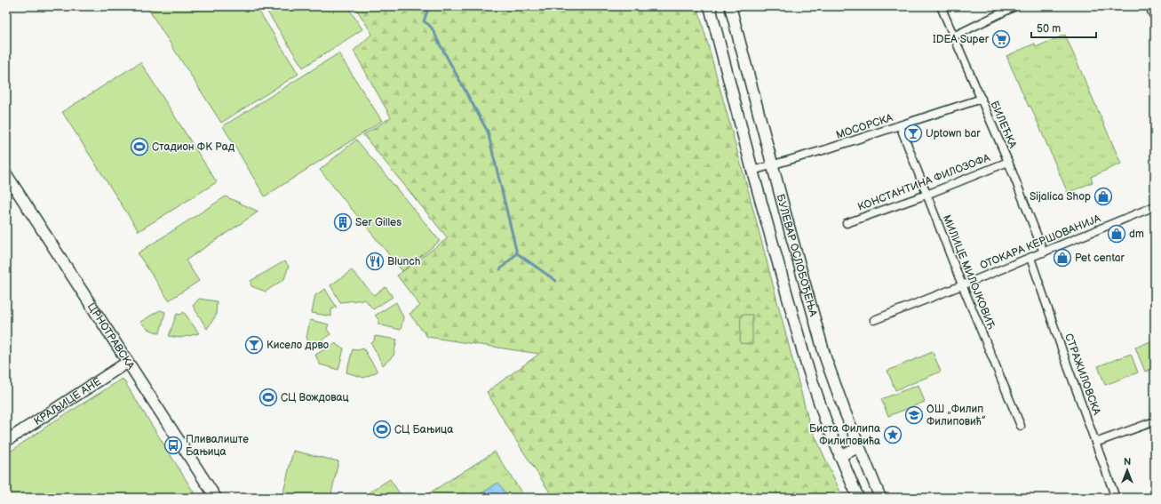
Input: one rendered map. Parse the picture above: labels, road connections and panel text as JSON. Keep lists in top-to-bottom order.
{
  "streets": {
    "main road": ["БУЛЕВАР ОСЛОБОЂЕЊА", "ЦРНОТРАВСКА", "КРАЉИЦЕ АНЕ"],
    "street": [
      "БИЛЕЋКА",
      "МОСОРСКА",
      "КОНСТАНТИНА ФИЛОЗОФА",
      "ОТОКАРА КЕРШОВАНИЈА",
      "МИЛИЦЕ МИЛОЈКОВИЋ",
      "СТРАЖИЛОВСКА"
    ]
  },
  "crossings": [
    ["БИЛЕЋКА", "МОСОРСКА"],
    ["БИЛЕЋКА", "КОНСТАНТИНА ФИЛОЗОФА"],
    ["БИЛЕЋКА", "ОТОКАРА КЕРШОВАНИЈА"],
    ["МОСОРСКА", "БУЛЕВАР ОСЛОБОЂЕЊА"],
    ["МОСОРСКА", "МИЛИЦЕ МИЛОЈКОВИЋ"],
    ["КОНСТАНТИНА ФИЛОЗОФА", "МИЛИЦЕ МИЛОЈКОВИЋ"],
    ["ОТОКАРА КЕРШОВАНИЈА", "МИЛИЦЕ МИЛОЈКОВИЋ"],
    ["ОТОКАРА КЕРШОВАНИЈА", "СТРАЖИЛОВСКА"],
    ["ЦРНОТРАВСКА", "КРАЉИЦЕ АНЕ"]
  ],
  "places": {
    "supermarket": ["IDEA Super"],
    "bar": ["Uptown bar", "Кисело дрво"],
    "sports": ["Стадион ФК Рад", "СЦ Вождовац", "СЦ Бањица"],
    "shop": ["Sijalica Shop", "dm", "Pet centar"],
    "building": ["Ser Gilles"],
    "restaurant": ["Blunch"],
    "school or university": ["ОШ „Филип Филиповић”"],
    "place": ["Биста Филипа Филиповића"],
    "bus stop": ["Пливалиште Бањица"]
  },
  "scale_bar": "50 m",
  "north": "top"
}
